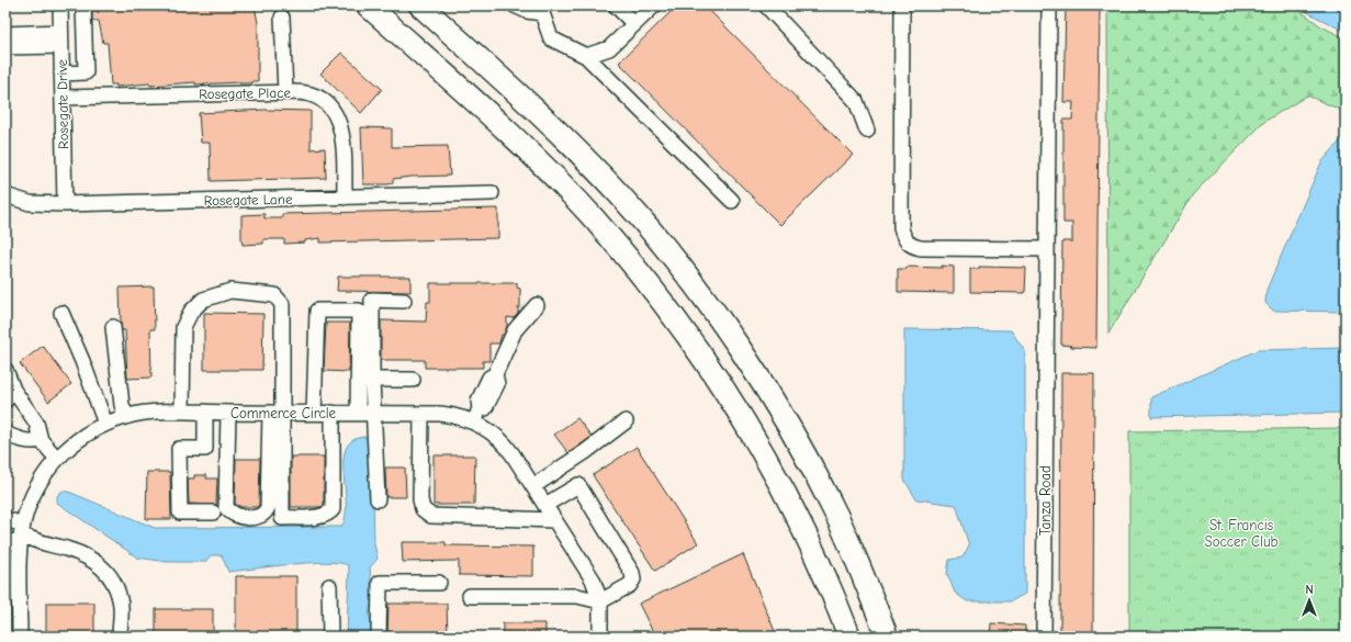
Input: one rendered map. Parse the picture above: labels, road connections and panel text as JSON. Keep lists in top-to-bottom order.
{
  "streets": {
    "street": [
      "Rosegate Place",
      "Rosegate Drive",
      "Rosegate Lane",
      "Commerce Circle",
      "Tanza Road"
    ]
  },
  "crossings": [
    ["Rosegate Place", "Rosegate Drive"],
    ["Rosegate Place", "Rosegate Lane"],
    ["Rosegate Drive", "Rosegate Lane"]
  ],
  "parks": ["St. Francis Soccer Club"],
  "north": "top"
}
